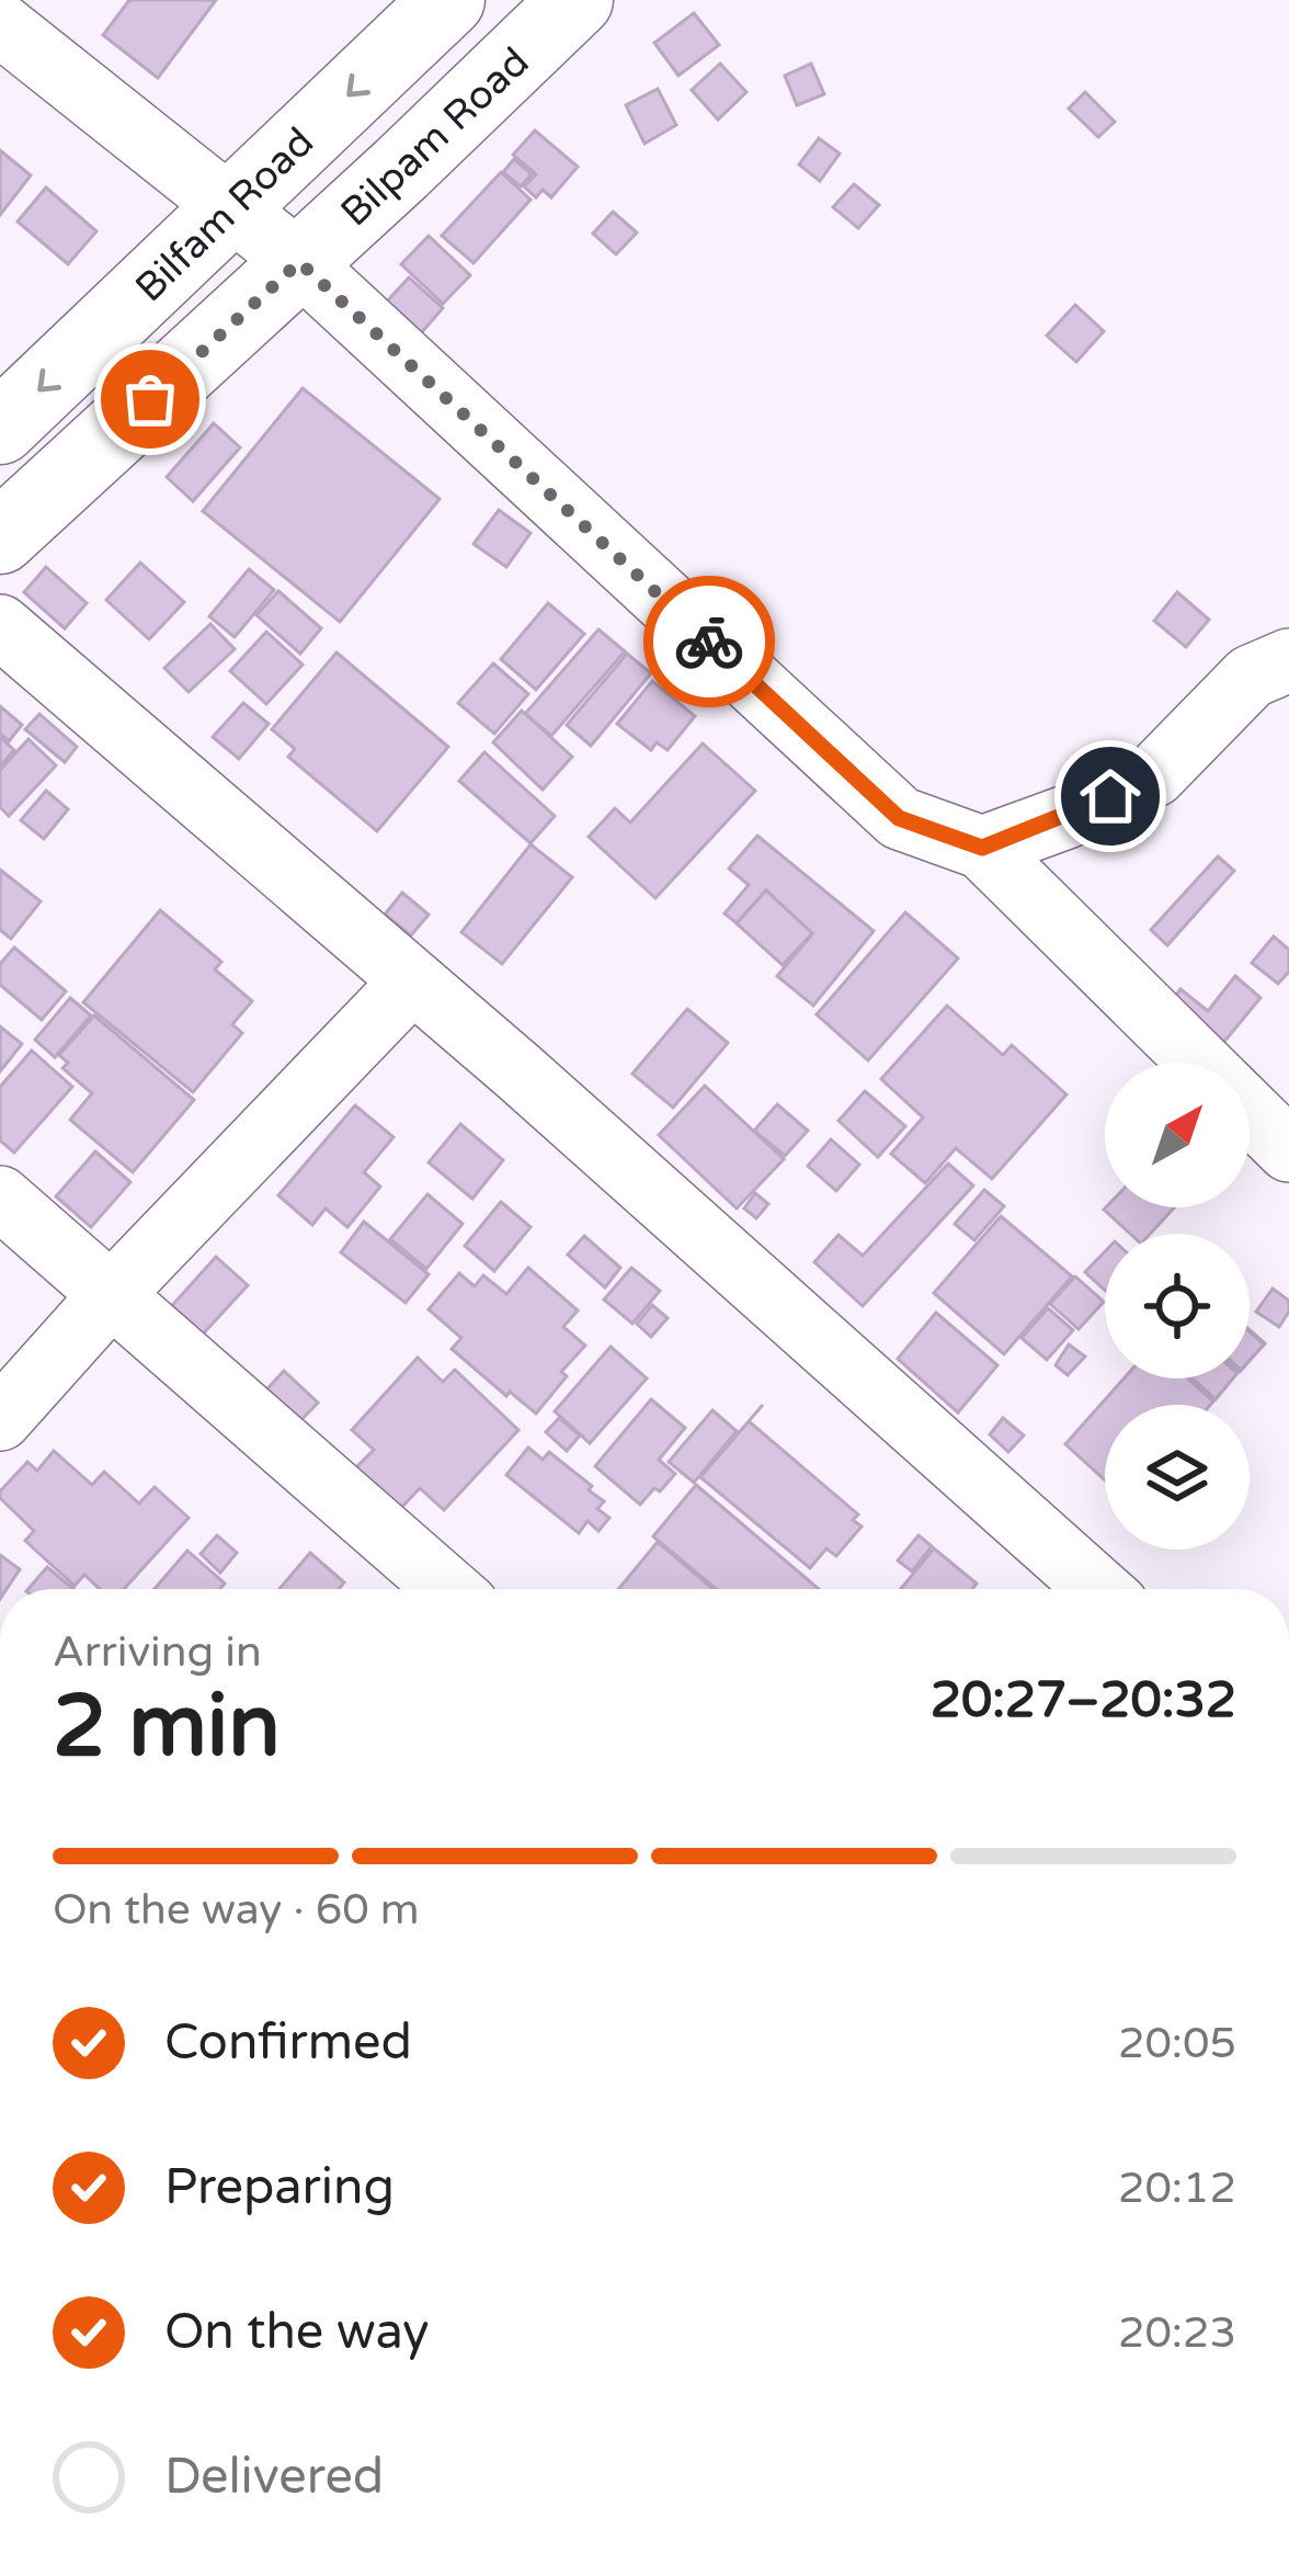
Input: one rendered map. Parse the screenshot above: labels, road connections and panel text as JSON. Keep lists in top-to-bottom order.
{
  "streets": {
    "main road": ["Bilpam Road", "Bilfam Road"]
  },
  "one_way": ["Bilfam Road"],
  "north": "top right",
  "page": {
    "heading": ["2 min", "Arriving in", "20:27–20:32"],
    "bar": "On the way · 60 m",
    "list": [
      ["Confirmed", "20:05"],
      ["Preparing", "20:12"],
      ["On the way", "20:23"],
      "Delivered"
    ]
  }
}
